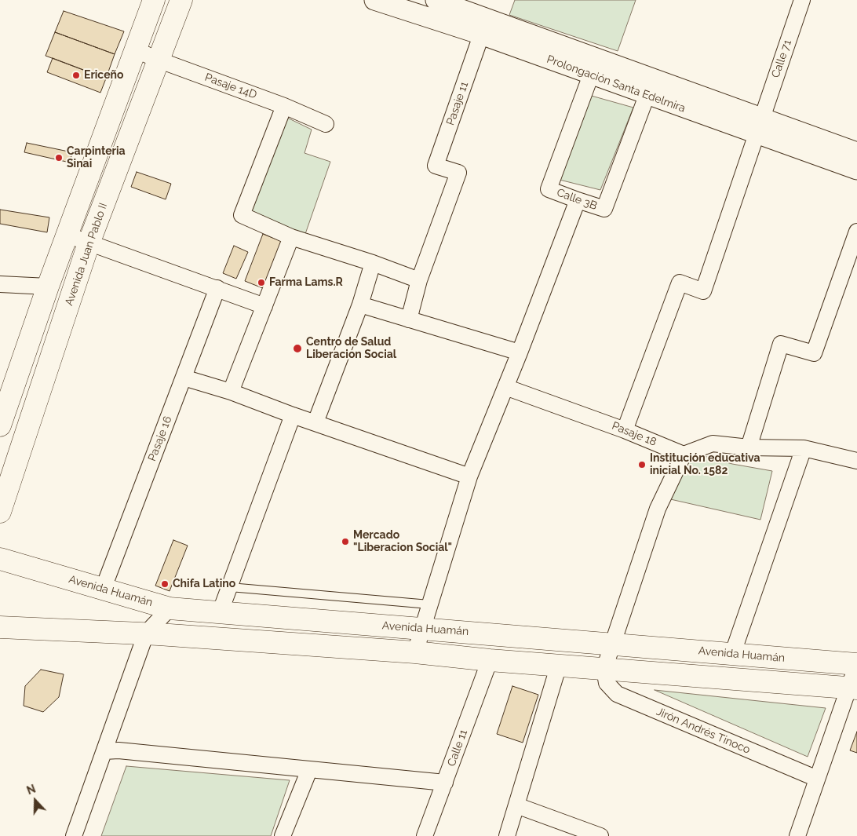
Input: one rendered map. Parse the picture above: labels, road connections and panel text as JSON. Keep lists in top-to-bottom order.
{
  "streets": {
    "main road": ["Avenida Juan Pablo II", "Avenida Huamán"],
    "street": [
      "Calle 71",
      "Prolongación Santa Edelmira",
      "Pasaje 14D",
      "Pasaje 11",
      "Calle 3B",
      "Pasaje 18",
      "Pasaje 16",
      "Jirón Andrés Tinoco",
      "Calle 11"
    ]
  },
  "crossings": [
    ["Calle 71", "Prolongación Santa Edelmira"],
    ["Calle 71", "Pasaje 18"],
    ["Prolongación Santa Edelmira", "Pasaje 11"],
    ["Prolongación Santa Edelmira", "Calle 3B"],
    ["Pasaje 14D", "Avenida Juan Pablo II"],
    ["Pasaje 16", "Avenida Huamán"]
  ],
  "places": [
    "Ericeño",
    "Carpinteria Sinai",
    "Farma Lams.R",
    "Centro de Salud Liberacion Social",
    "Institución educativa inicial No. 1582",
    "Mercado \"Liberacion Social\"",
    "Chifa Latino"
  ],
  "north": "top"
}
